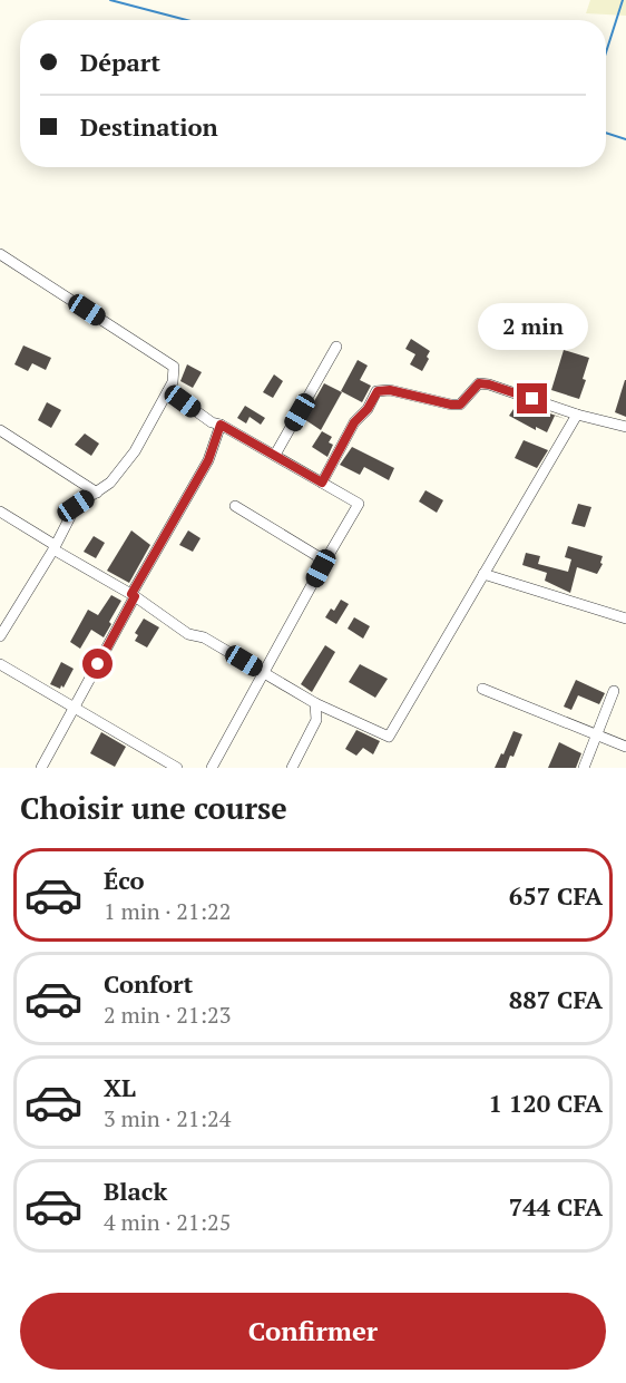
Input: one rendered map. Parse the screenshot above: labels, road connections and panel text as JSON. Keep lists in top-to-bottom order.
{
  "page": {
    "banner": ["Départ", "Destination"],
    "bubble": "2 min",
    "heading": "Choisir une course",
    "list": [
      {
        "name": "Éco",
        "note": "1 min · 21:22",
        "value": "657 CFA"
      },
      {
        "name": "Confort",
        "note": "2 min · 21:23",
        "value": "887 CFA"
      },
      {
        "name": "XL",
        "note": "3 min · 21:24",
        "value": "1 120 CFA"
      },
      {
        "name": "Black",
        "note": "4 min · 21:25",
        "value": "744 CFA"
      }
    ],
    "buttons": "Confirmer"
  }
}
